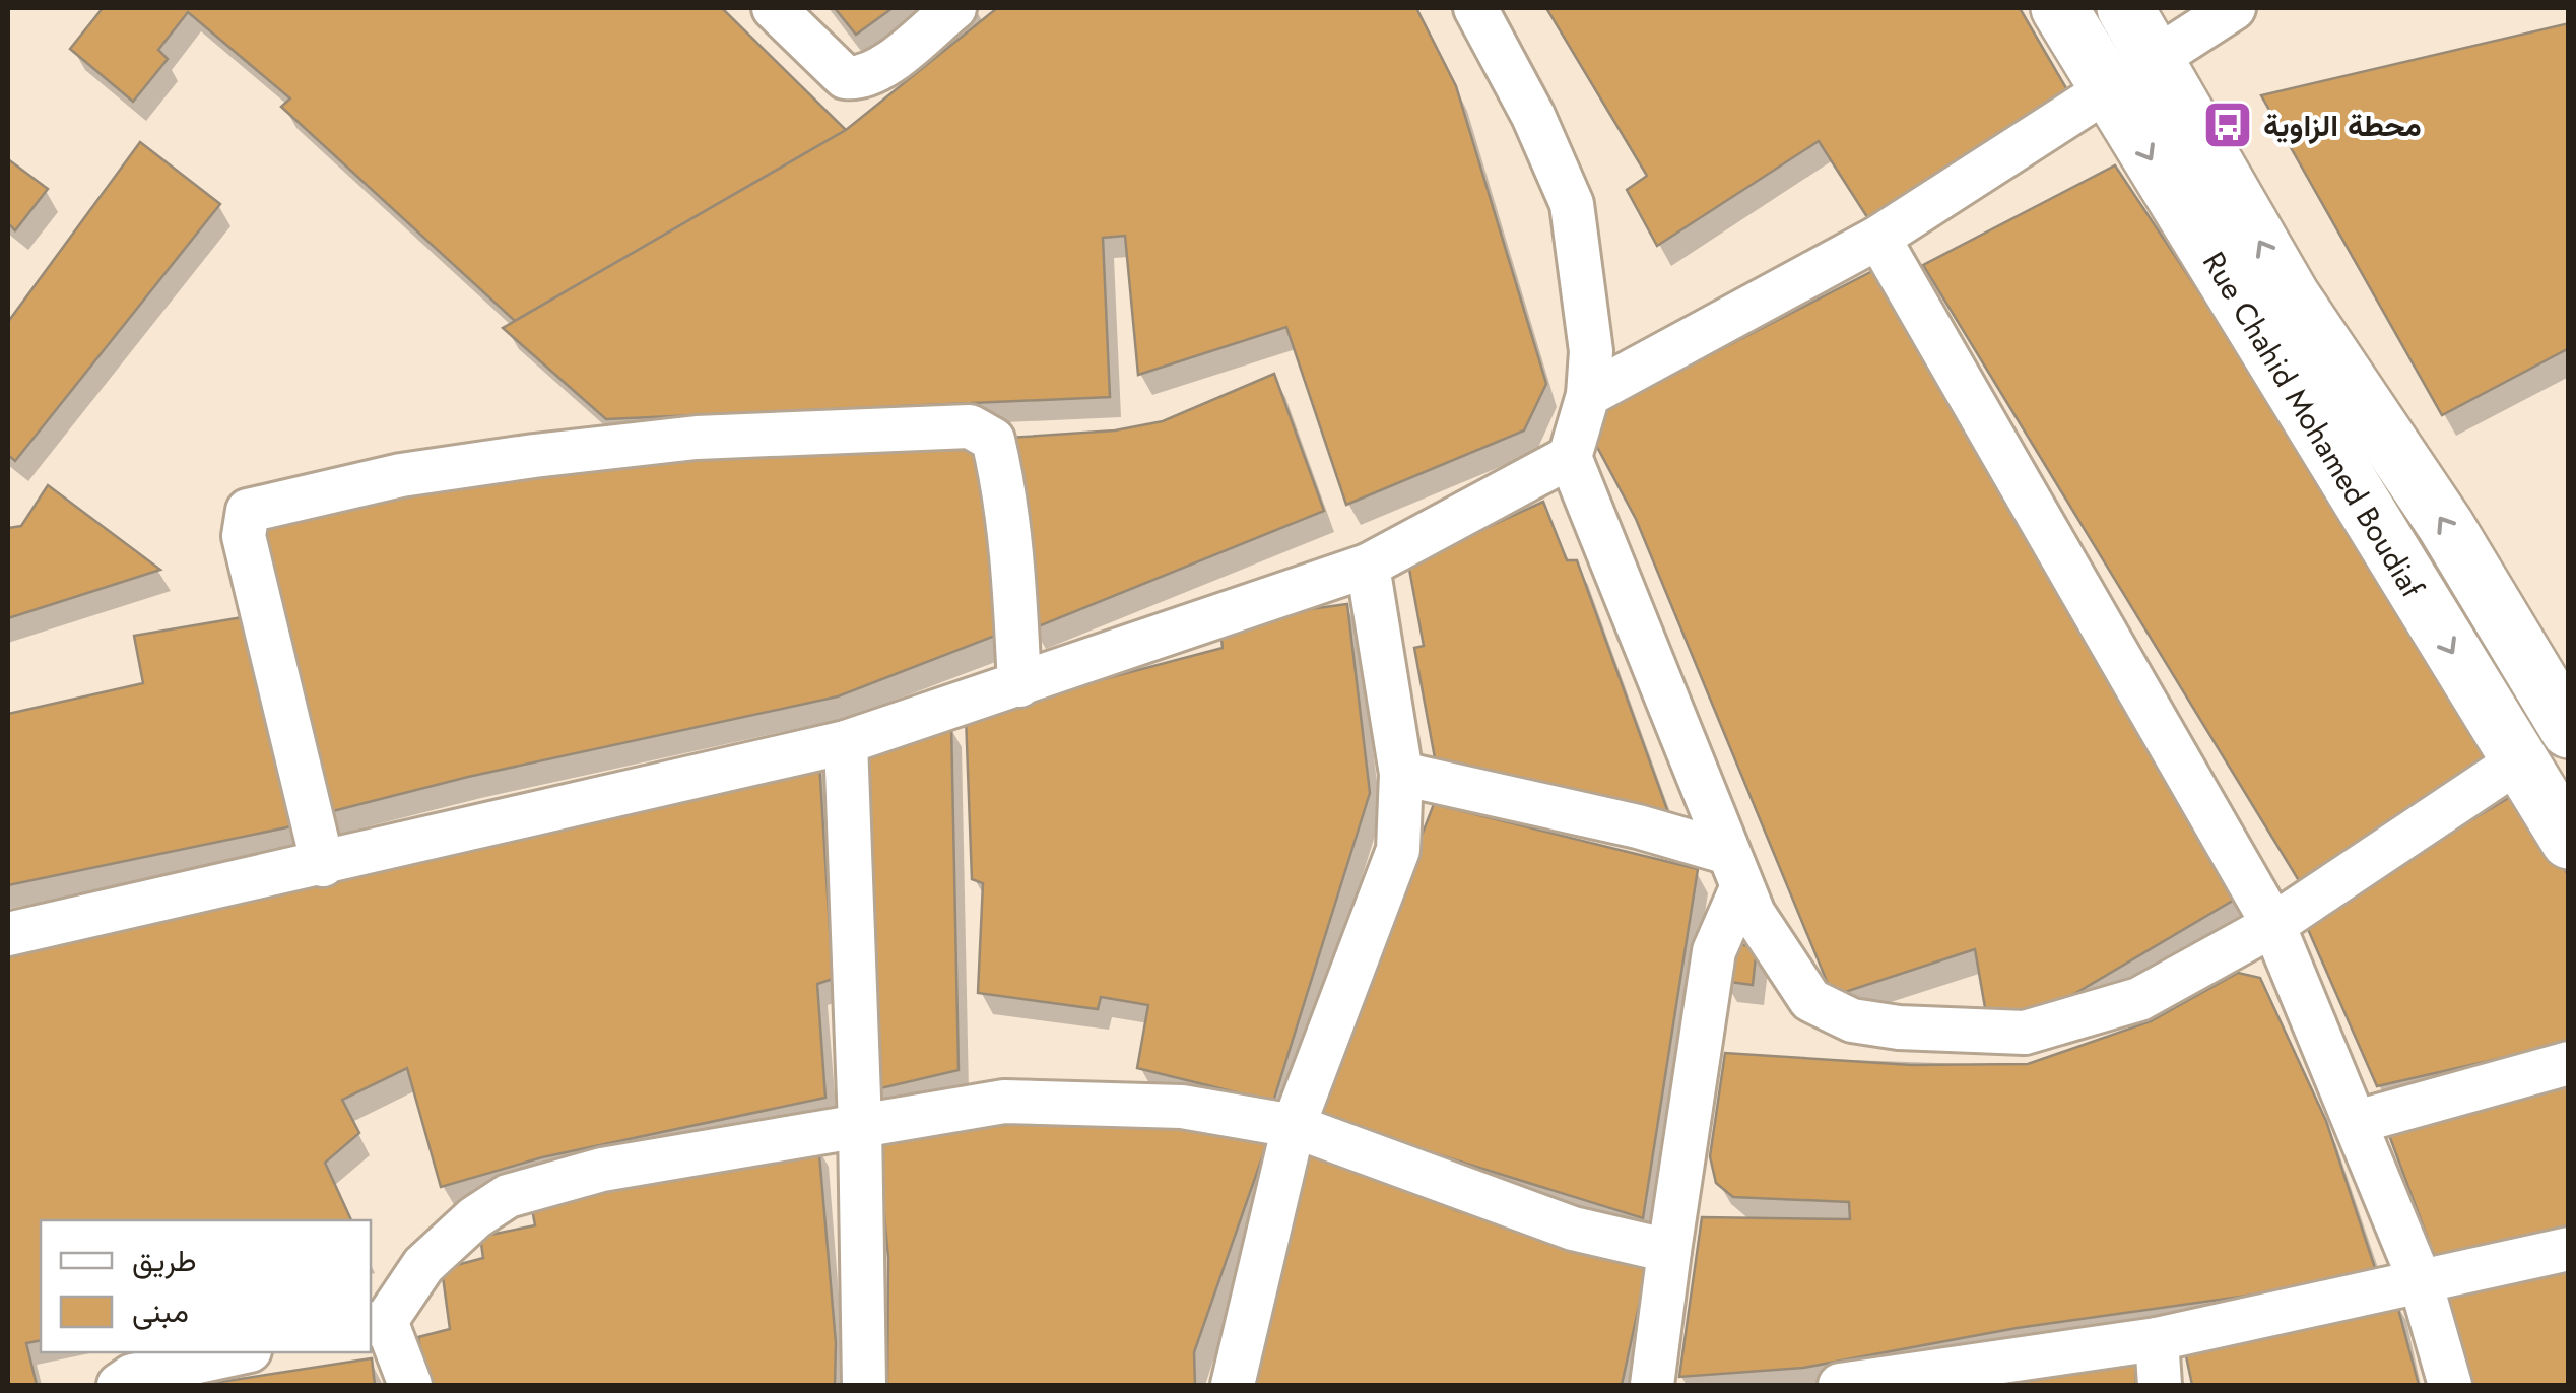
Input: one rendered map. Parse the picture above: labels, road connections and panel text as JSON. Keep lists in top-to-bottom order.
{
  "streets": {
    "main road": ["Rue Chahid Mohamed Boudiaf"]
  },
  "places": {
    "bus stop": ["محطة الزاوية"]
  },
  "legend": ["طريق", "مبنى"]
}
